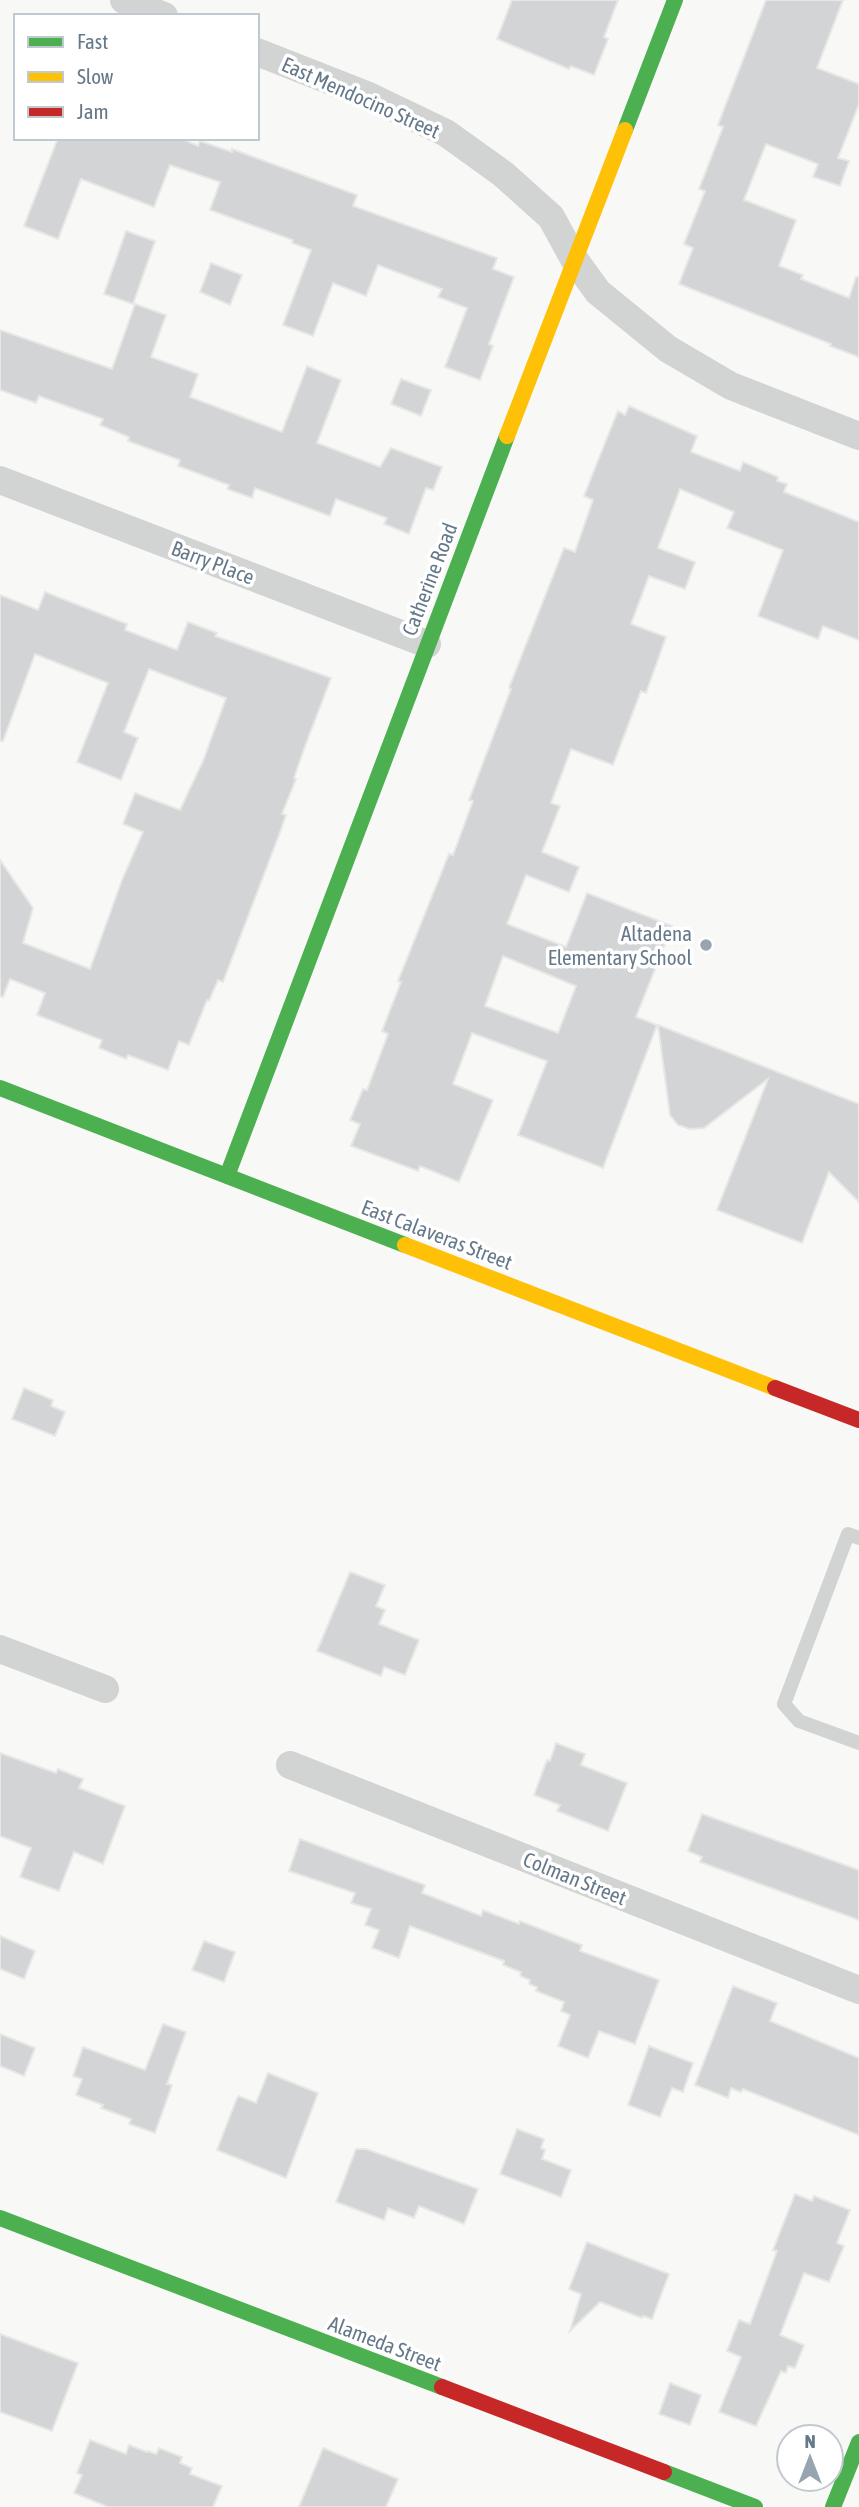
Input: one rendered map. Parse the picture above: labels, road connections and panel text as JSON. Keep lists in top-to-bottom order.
{
  "streets": {
    "street": [
      "East Mendocino Street",
      "Barry Place",
      "Catherine Road",
      "East Calaveras Street",
      "Colman Street",
      "Alameda Street"
    ]
  },
  "crossings": [
    ["East Mendocino Street", "Catherine Road"],
    ["Barry Place", "Catherine Road"],
    ["Catherine Road", "East Calaveras Street"]
  ],
  "places": ["Altadena Elementary School"],
  "legend": ["Fast", "Slow", "Jam"],
  "north": "top"
}
